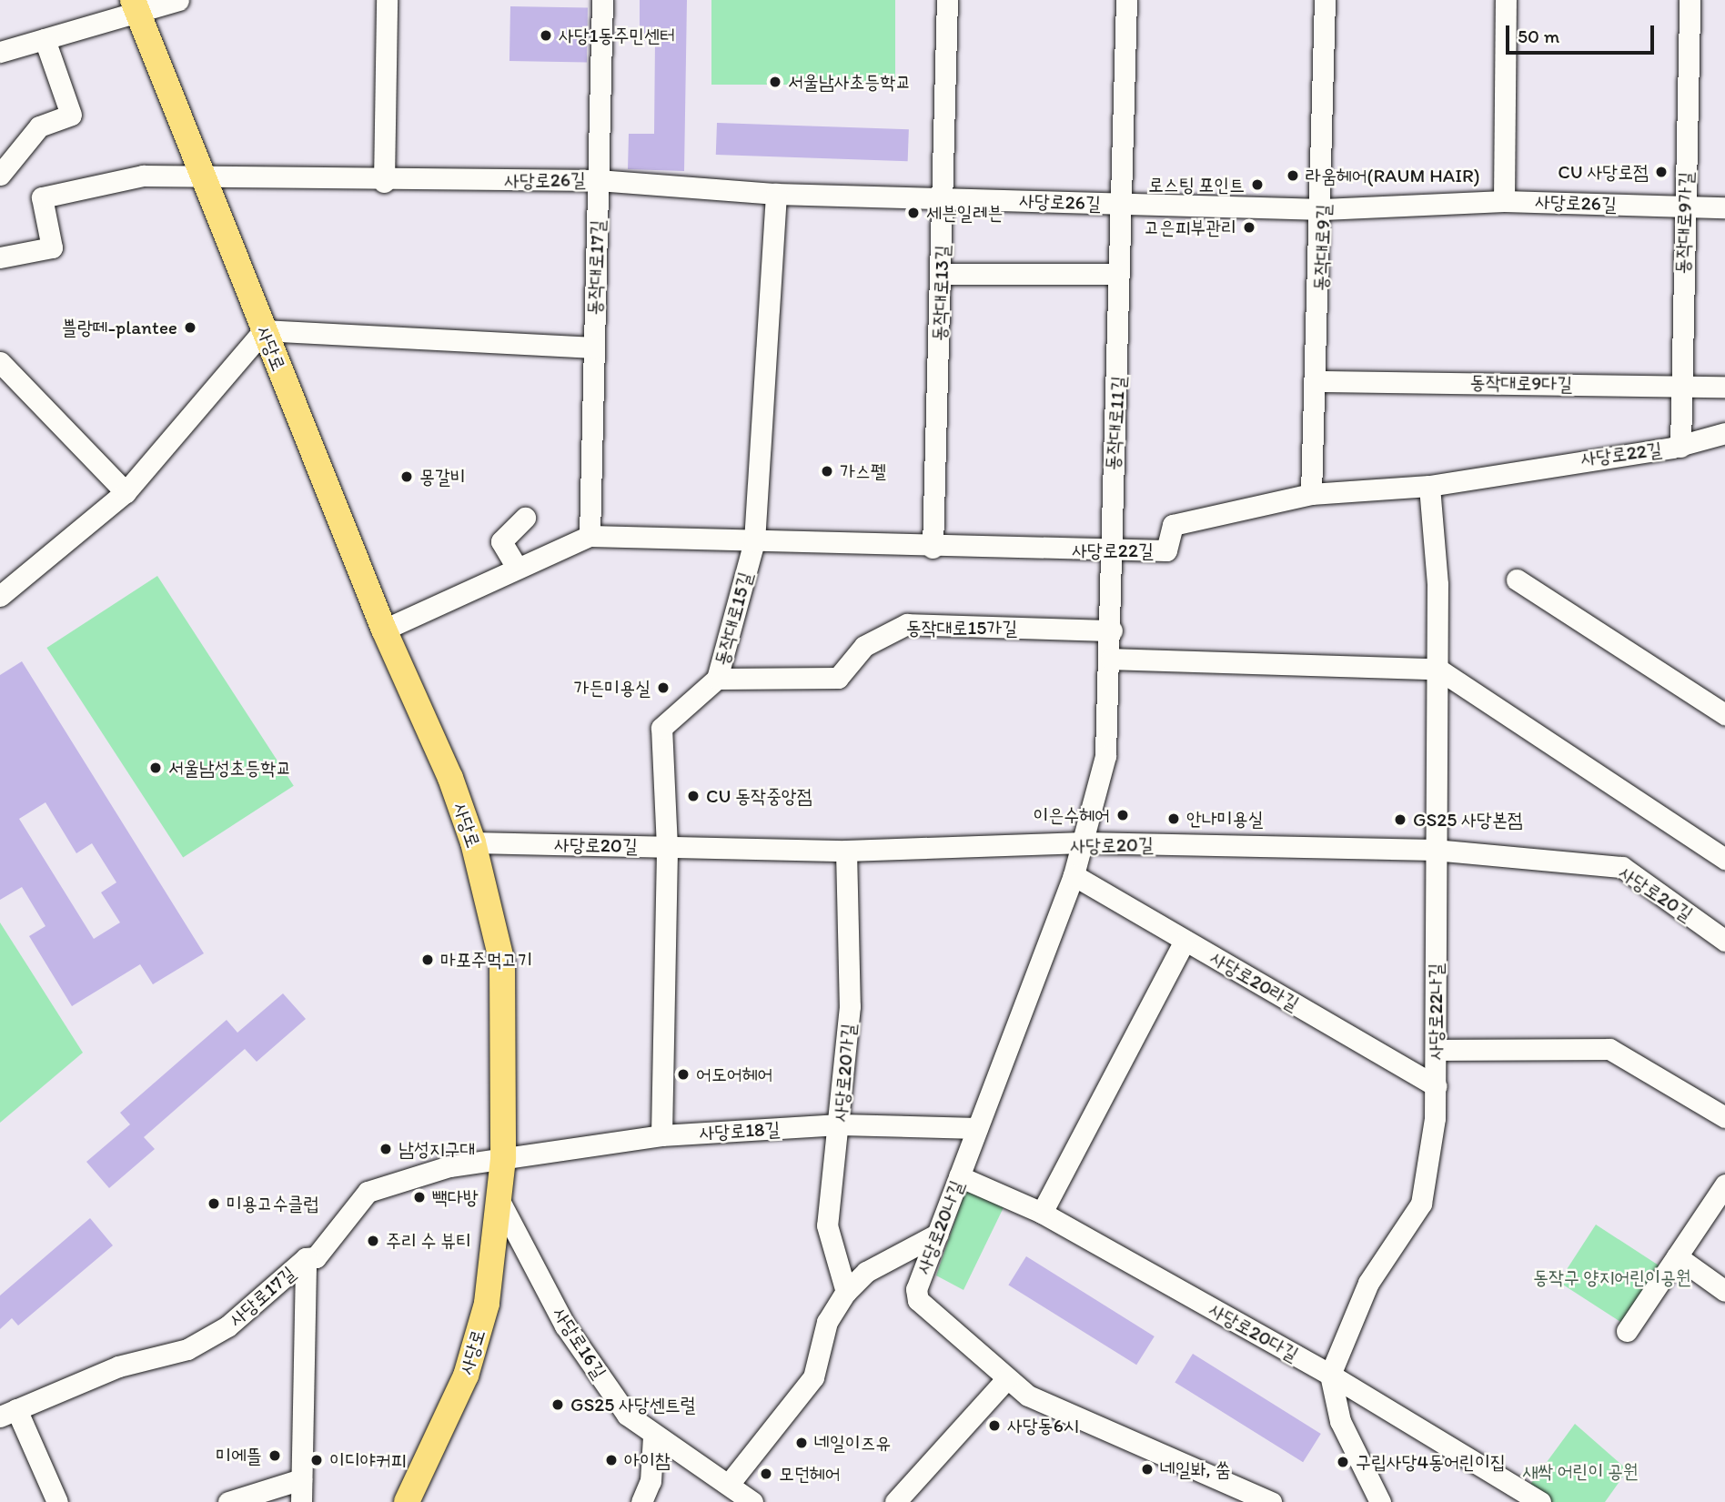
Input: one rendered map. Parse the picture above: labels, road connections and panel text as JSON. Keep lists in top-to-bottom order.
{
  "streets": {
    "main road": ["사당로"],
    "street": [
      "사당로26길",
      "동작대로9가길",
      "동작대로9길",
      "동작대로17길",
      "동작대로13길",
      "동작대로9다길",
      "동작대로11길",
      "사당로22길",
      "동작대로15길",
      "동작대로15가길",
      "사당로20길",
      "사당로20라길",
      "사당로22나길",
      "사당로20가길",
      "사당로18길",
      "사당로20나길",
      "사당로17길",
      "사당로20다길",
      "사당로16길"
    ]
  },
  "crossings": [
    ["사당로26길", "동작대로9가길"],
    ["사당로26길", "동작대로9길"],
    ["사당로26길", "동작대로17길"],
    ["사당로26길", "동작대로13길"],
    ["사당로26길", "사당로"],
    ["사당로26길", "동작대로11길"],
    ["사당로26길", "동작대로15길"],
    ["동작대로9가길", "동작대로9다길"],
    ["동작대로9가길", "사당로22길"],
    ["동작대로9길", "동작대로9다길"],
    ["동작대로9길", "사당로22길"],
    ["동작대로17길", "사당로22길"],
    ["동작대로13길", "사당로22길"],
    ["사당로", "사당로22길"],
    ["사당로", "사당로20길"],
    ["사당로", "사당로18길"],
    ["사당로", "사당로17길"],
    ["사당로", "사당로16길"],
    ["동작대로11길", "사당로22길"],
    ["동작대로11길", "동작대로15가길"],
    ["동작대로11길", "사당로20길"],
    ["동작대로11길", "사당로20나길"],
    ["사당로22길", "동작대로15길"],
    ["사당로22길", "사당로22나길"],
    ["동작대로15길", "동작대로15가길"],
    ["동작대로15길", "사당로20길"],
    ["동작대로15길", "사당로18길"],
    ["사당로20길", "사당로22나길"],
    ["사당로20길", "사당로20가길"],
    ["사당로20길", "사당로20나길"],
    ["사당로20라길", "사당로22나길"],
    ["사당로20라길", "사당로20나길"],
    ["사당로22나길", "사당로20다길"],
    ["사당로20가길", "사당로18길"],
    ["사당로18길", "사당로20나길"],
    ["사당로18길", "사당로17길"],
    ["사당로20나길", "사당로20다길"]
  ],
  "parks": ["동작구 양지어린이공원", "새싹 어린이 공원"],
  "places": [
    "사당1동주민센터",
    "서울남사초등학교",
    "CU 사당로점",
    "라움헤어(RAUM HAIR)",
    "로스팅 포인트",
    "세븐일레븐",
    "고은피부관리",
    "쁠랑떼-plantee",
    "가스펠",
    "몽갈비",
    "가든미용실",
    "서울남성초등학교",
    "CU 동작중앙점",
    "이은수헤어",
    "안나미용실",
    "GS25 사당본점",
    "마포주먹고기",
    "어도어헤어",
    "남성지구대",
    "빽다방",
    "미용고수클럽",
    "주리 수 뷰티",
    "GS25 사당센트럴",
    "사당동6시",
    "네일이즈유",
    "미에뜰",
    "이디야커피",
    "아이참",
    "구립사당4동어린이집",
    "네일봐, 쑴",
    "모던헤어"
  ],
  "scale_bar": "50 m"
}
